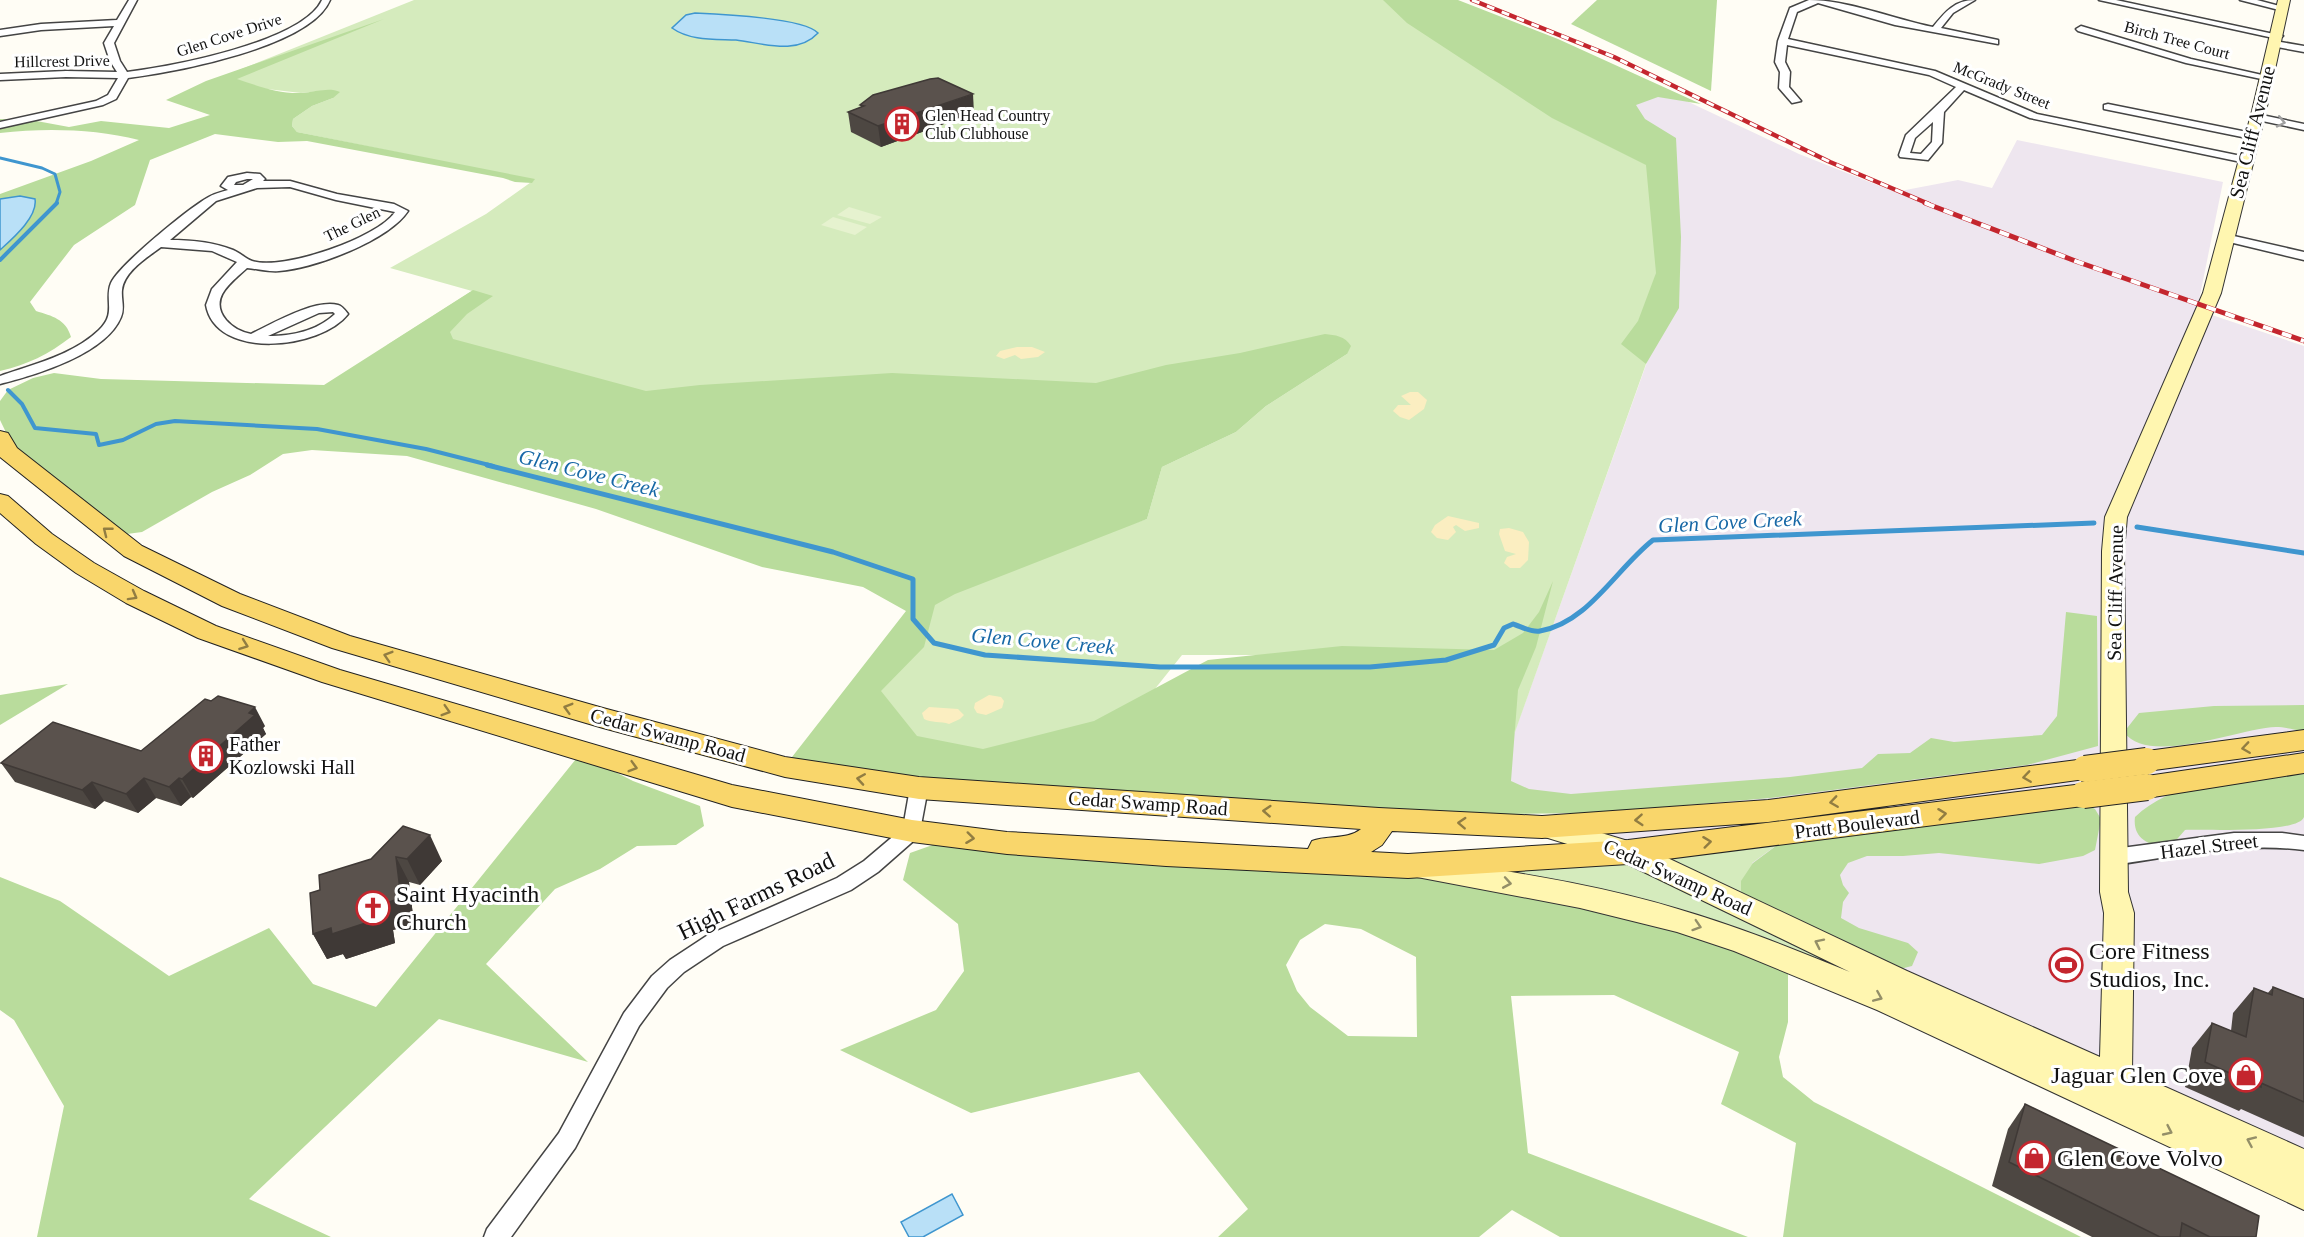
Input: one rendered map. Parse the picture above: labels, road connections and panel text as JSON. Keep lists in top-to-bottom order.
{
  "streets": {
    "main road": ["Cedar Swamp Road", "Pratt Boulevard"],
    "street": [
      "Glen Cove Drive",
      "Birch Tree Court",
      "Hillcrest Drive",
      "McGrady Street",
      "Sea Cliff Avenue",
      "The Glen",
      "Hazel Street",
      "High Farms Road"
    ]
  },
  "crossings": [
    ["Glen Cove Drive", "Hillcrest Drive"],
    ["Birch Tree Court", "Sea Cliff Avenue"],
    ["McGrady Street", "Sea Cliff Avenue"],
    ["Sea Cliff Avenue", "Cedar Swamp Road"],
    ["Sea Cliff Avenue", "Hazel Street"],
    ["Cedar Swamp Road", "Pratt Boulevard"],
    ["Cedar Swamp Road", "High Farms Road"]
  ],
  "water": ["Glen Cove Creek"],
  "places": {
    "building": ["Glen Head Country Club Clubhouse", "Father Kozlowski Hall"],
    "church": ["Saint Hyacinth Church"],
    "sports": ["Core Fitness Studios, Inc."],
    "shop": ["Jaguar Glen Cove", "Glen Cove Volvo"]
  }
}
